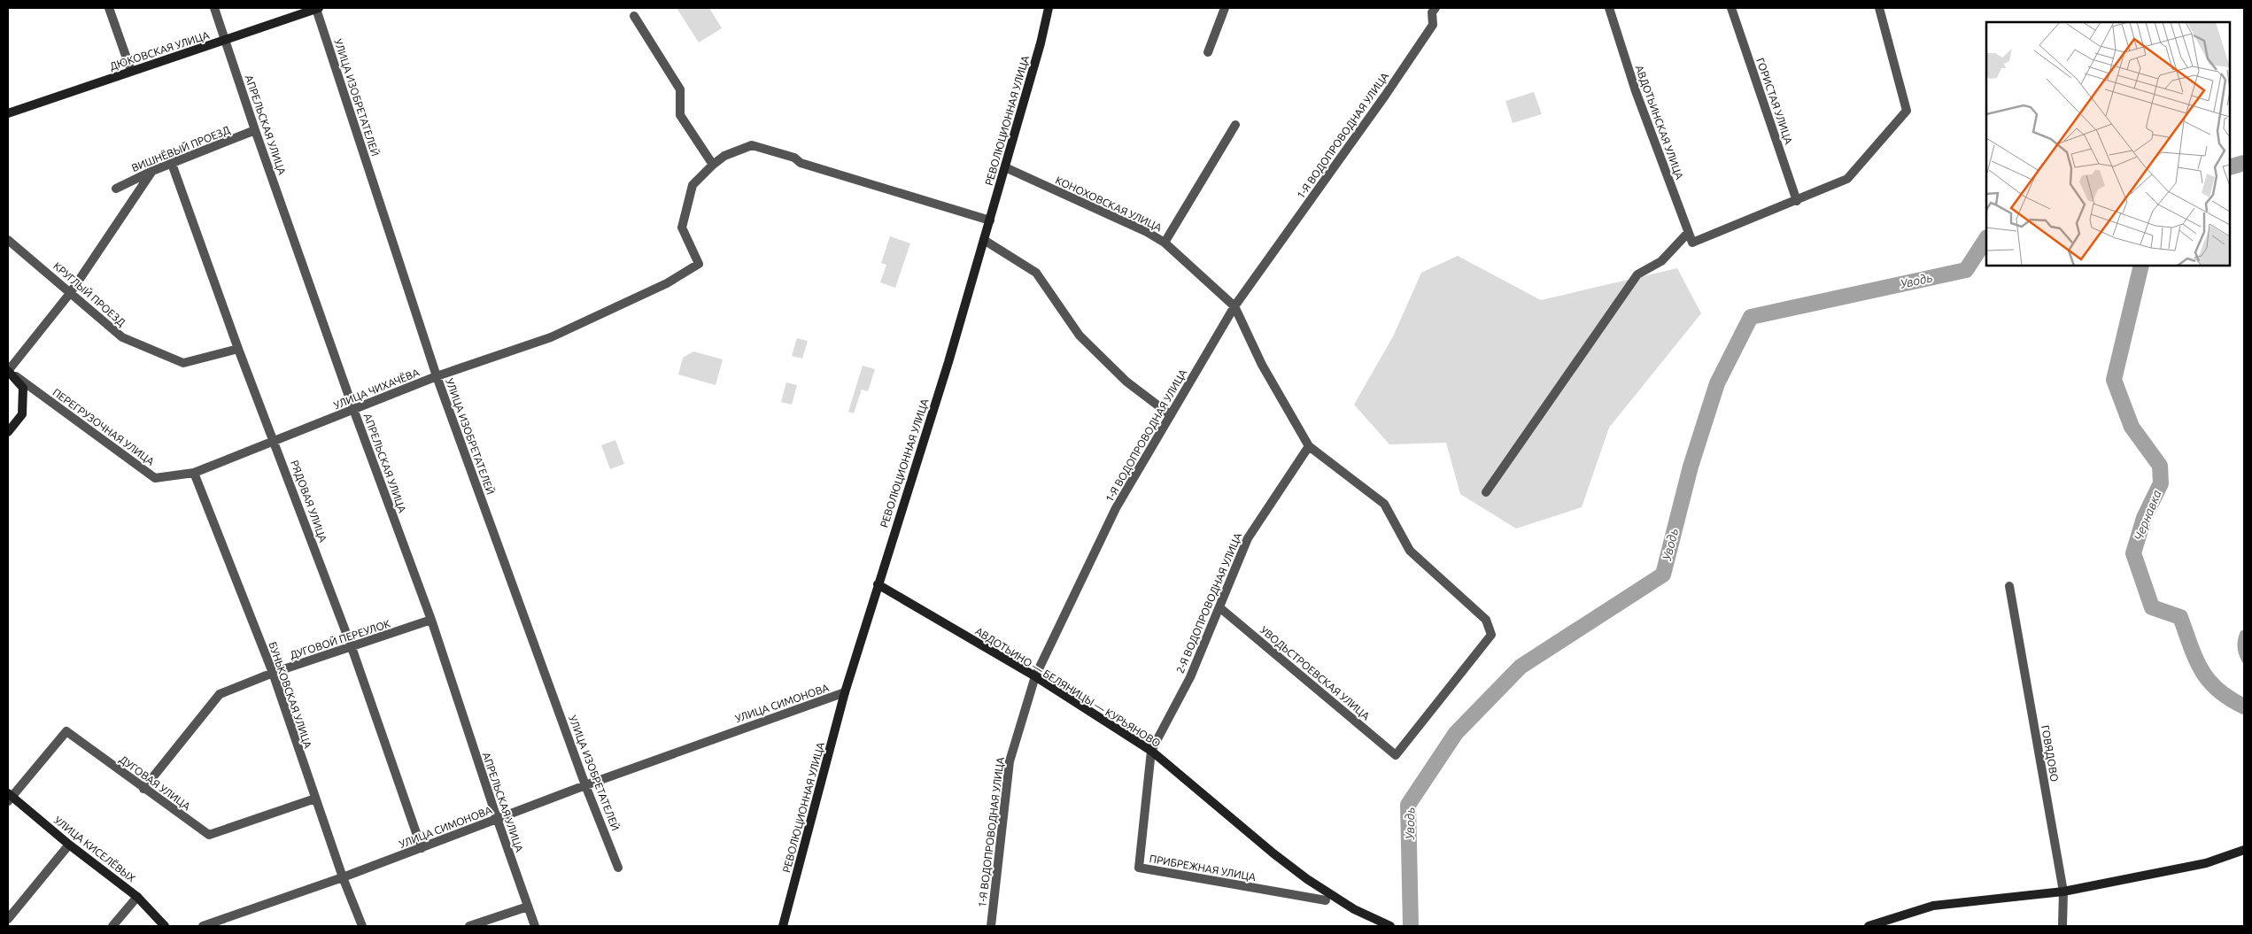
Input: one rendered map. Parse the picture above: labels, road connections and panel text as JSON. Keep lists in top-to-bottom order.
{
  "streets": {
    "main road": [
      "ДЮКОВСКАЯ УЛИЦА",
      "РЕВОЛЮЦИОННАЯ УЛИЦА",
      "АВДОТЬИНО — БЕЛЯНИЦЫ — КУРЬЯНОВО",
      "УЛИЦА КИСЕЛЁВЫХ"
    ],
    "street": [
      "УЛИЦА ИЗОБРЕТАТЕЛЕЙ",
      "ГОРИСТАЯ УЛИЦА",
      "АВДОТЬИНСКАЯ УЛИЦА",
      "АПРЕЛЬСКАЯ УЛИЦА",
      "1-Я ВОДОПРОВОДНАЯ УЛИЦА",
      "ВИШНЁВЫЙ ПРОЕЗД",
      "КОНОХОВСКАЯ УЛИЦА",
      "КРУГЛЫЙ ПРОЕЗД",
      "УЛИЦА ЧИХАЧЁВА",
      "ПЕРЕГРУЗОЧНАЯ УЛИЦА",
      "РЯДОВАЯ УЛИЦА",
      "2-Я ВОДОПРОВОДНАЯ УЛИЦА",
      "ДУГОВОЙ ПЕРЕУЛОК",
      "УВОДЬСТРОЕВСКАЯ УЛИЦА",
      "БУНЬКОВСКАЯ УЛИЦА",
      "УЛИЦА СИМОНОВА",
      "ГОВЯДОВО",
      "ДУГОВАЯ УЛИЦА",
      "ПРИБРЕЖНАЯ УЛИЦА"
    ]
  },
  "crossings": [
    ["ДЮКОВСКАЯ УЛИЦА", "УЛИЦА ИЗОБРЕТАТЕЛЕЙ"],
    ["ДЮКОВСКАЯ УЛИЦА", "АПРЕЛЬСКАЯ УЛИЦА"],
    ["УЛИЦА ИЗОБРЕТАТЕЛЕЙ", "УЛИЦА ЧИХАЧЁВА"],
    ["УЛИЦА ИЗОБРЕТАТЕЛЕЙ", "УЛИЦА СИМОНОВА"],
    ["ГОРИСТАЯ УЛИЦА", "АВДОТЬИНСКАЯ УЛИЦА"],
    ["РЕВОЛЮЦИОННАЯ УЛИЦА", "КОНОХОВСКАЯ УЛИЦА"],
    ["РЕВОЛЮЦИОННАЯ УЛИЦА", "АВДОТЬИНО — БЕЛЯНИЦЫ — КУРЬЯНОВО"],
    ["РЕВОЛЮЦИОННАЯ УЛИЦА", "УЛИЦА СИМОНОВА"],
    ["АПРЕЛЬСКАЯ УЛИЦА", "ВИШНЁВЫЙ ПРОЕЗД"],
    ["АПРЕЛЬСКАЯ УЛИЦА", "УЛИЦА ЧИХАЧЁВА"],
    ["АПРЕЛЬСКАЯ УЛИЦА", "ДУГОВОЙ ПЕРЕУЛОК"],
    ["АПРЕЛЬСКАЯ УЛИЦА", "УЛИЦА СИМОНОВА"],
    ["1-Я ВОДОПРОВОДНАЯ УЛИЦА", "КОНОХОВСКАЯ УЛИЦА"],
    ["1-Я ВОДОПРОВОДНАЯ УЛИЦА", "АВДОТЬИНО — БЕЛЯНИЦЫ — КУРЬЯНОВО"],
    ["ВИШНЁВЫЙ ПРОЕЗД", "РЯДОВАЯ УЛИЦА"],
    ["КРУГЛЫЙ ПРОЕЗД", "РЯДОВАЯ УЛИЦА"],
    ["УЛИЦА ЧИХАЧЁВА", "ПЕРЕГРУЗОЧНАЯ УЛИЦА"],
    ["УЛИЦА ЧИХАЧЁВА", "РЯДОВАЯ УЛИЦА"],
    ["УЛИЦА ЧИХАЧЁВА", "БУНЬКОВСКАЯ УЛИЦА"],
    ["ПЕРЕГРУЗОЧНАЯ УЛИЦА", "БУНЬКОВСКАЯ УЛИЦА"],
    ["РЯДОВАЯ УЛИЦА", "ДУГОВОЙ ПЕРЕУЛОК"],
    ["РЯДОВАЯ УЛИЦА", "УЛИЦА СИМОНОВА"],
    ["2-Я ВОДОПРОВОДНАЯ УЛИЦА", "УВОДЬСТРОЕВСКАЯ УЛИЦА"],
    ["2-Я ВОДОПРОВОДНАЯ УЛИЦА", "АВДОТЬИНО — БЕЛЯНИЦЫ — КУРЬЯНОВО"],
    ["2-Я ВОДОПРОВОДНАЯ УЛИЦА", "ПРИБРЕЖНАЯ УЛИЦА"],
    ["ДУГОВОЙ ПЕРЕУЛОК", "БУНЬКОВСКАЯ УЛИЦА"],
    ["ДУГОВОЙ ПЕРЕУЛОК", "ДУГОВАЯ УЛИЦА"],
    ["АВДОТЬИНО — БЕЛЯНИЦЫ — КУРЬЯНОВО", "ПРИБРЕЖНАЯ УЛИЦА"],
    ["БУНЬКОВСКАЯ УЛИЦА", "УЛИЦА СИМОНОВА"],
    ["БУНЬКОВСКАЯ УЛИЦА", "ДУГОВАЯ УЛИЦА"],
    ["ДУГОВАЯ УЛИЦА", "УЛИЦА КИСЕЛЁВЫХ"]
  ],
  "water": ["Уводь", "Чернавка"]
}
